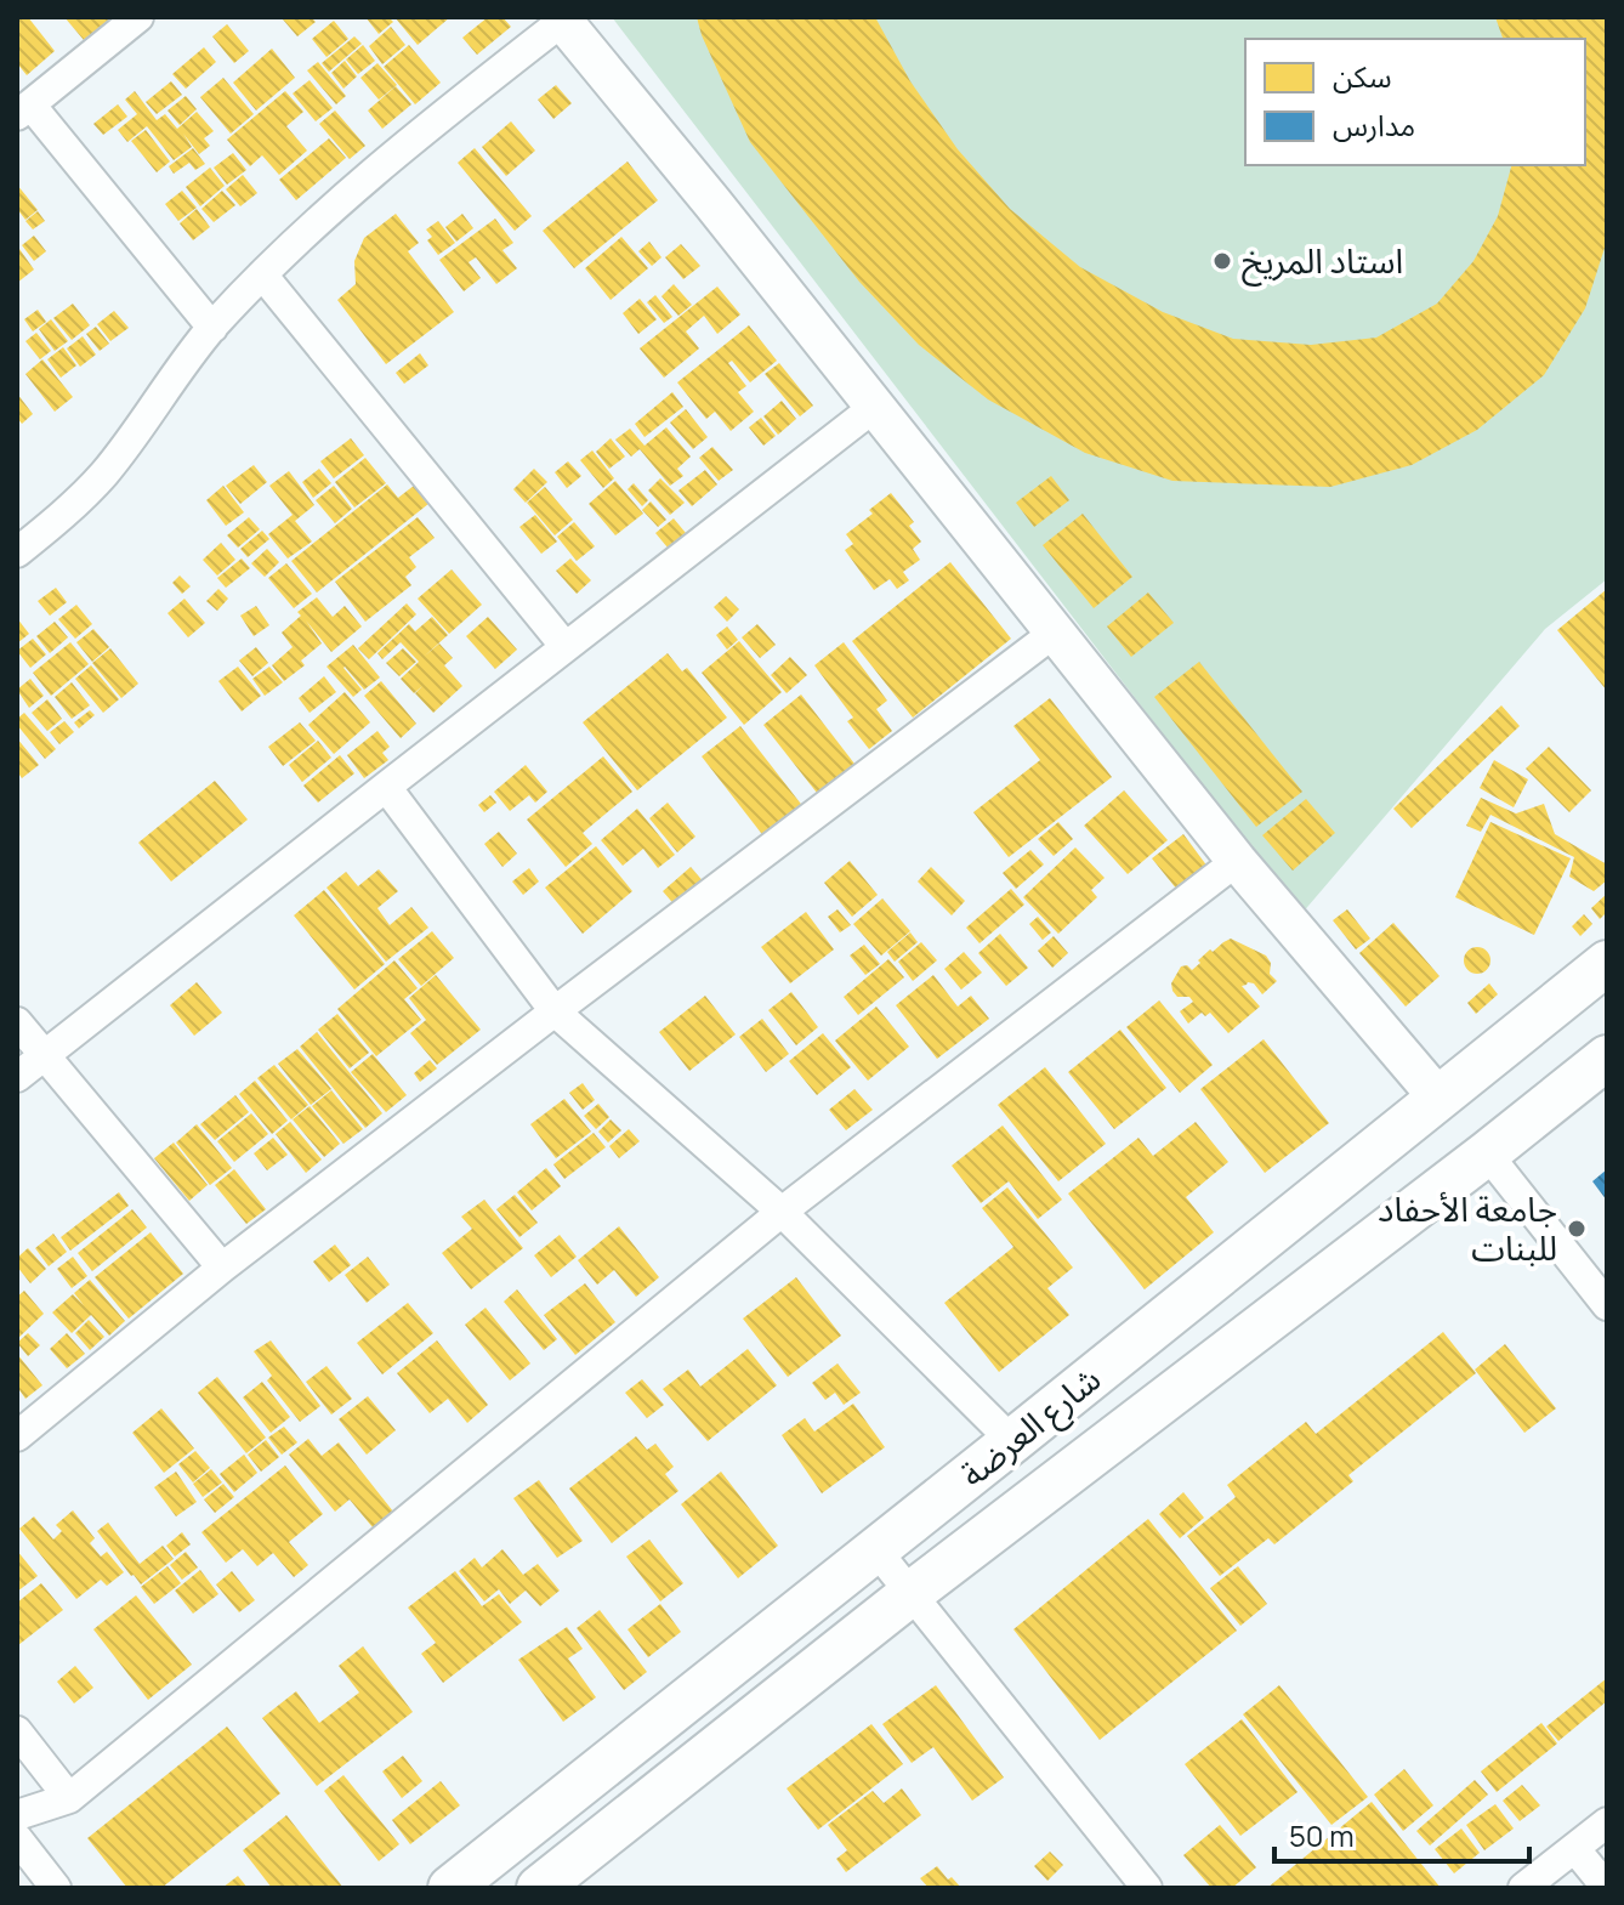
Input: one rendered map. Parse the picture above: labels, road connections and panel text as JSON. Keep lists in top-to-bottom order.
{
  "streets": {
    "main road": ["شارع العرضة"]
  },
  "places": ["استاد المريخ", "جامعة الأحفاد للبنات"],
  "legend": ["سكن", "مدارس"],
  "scale_bar": "50 m"
}
